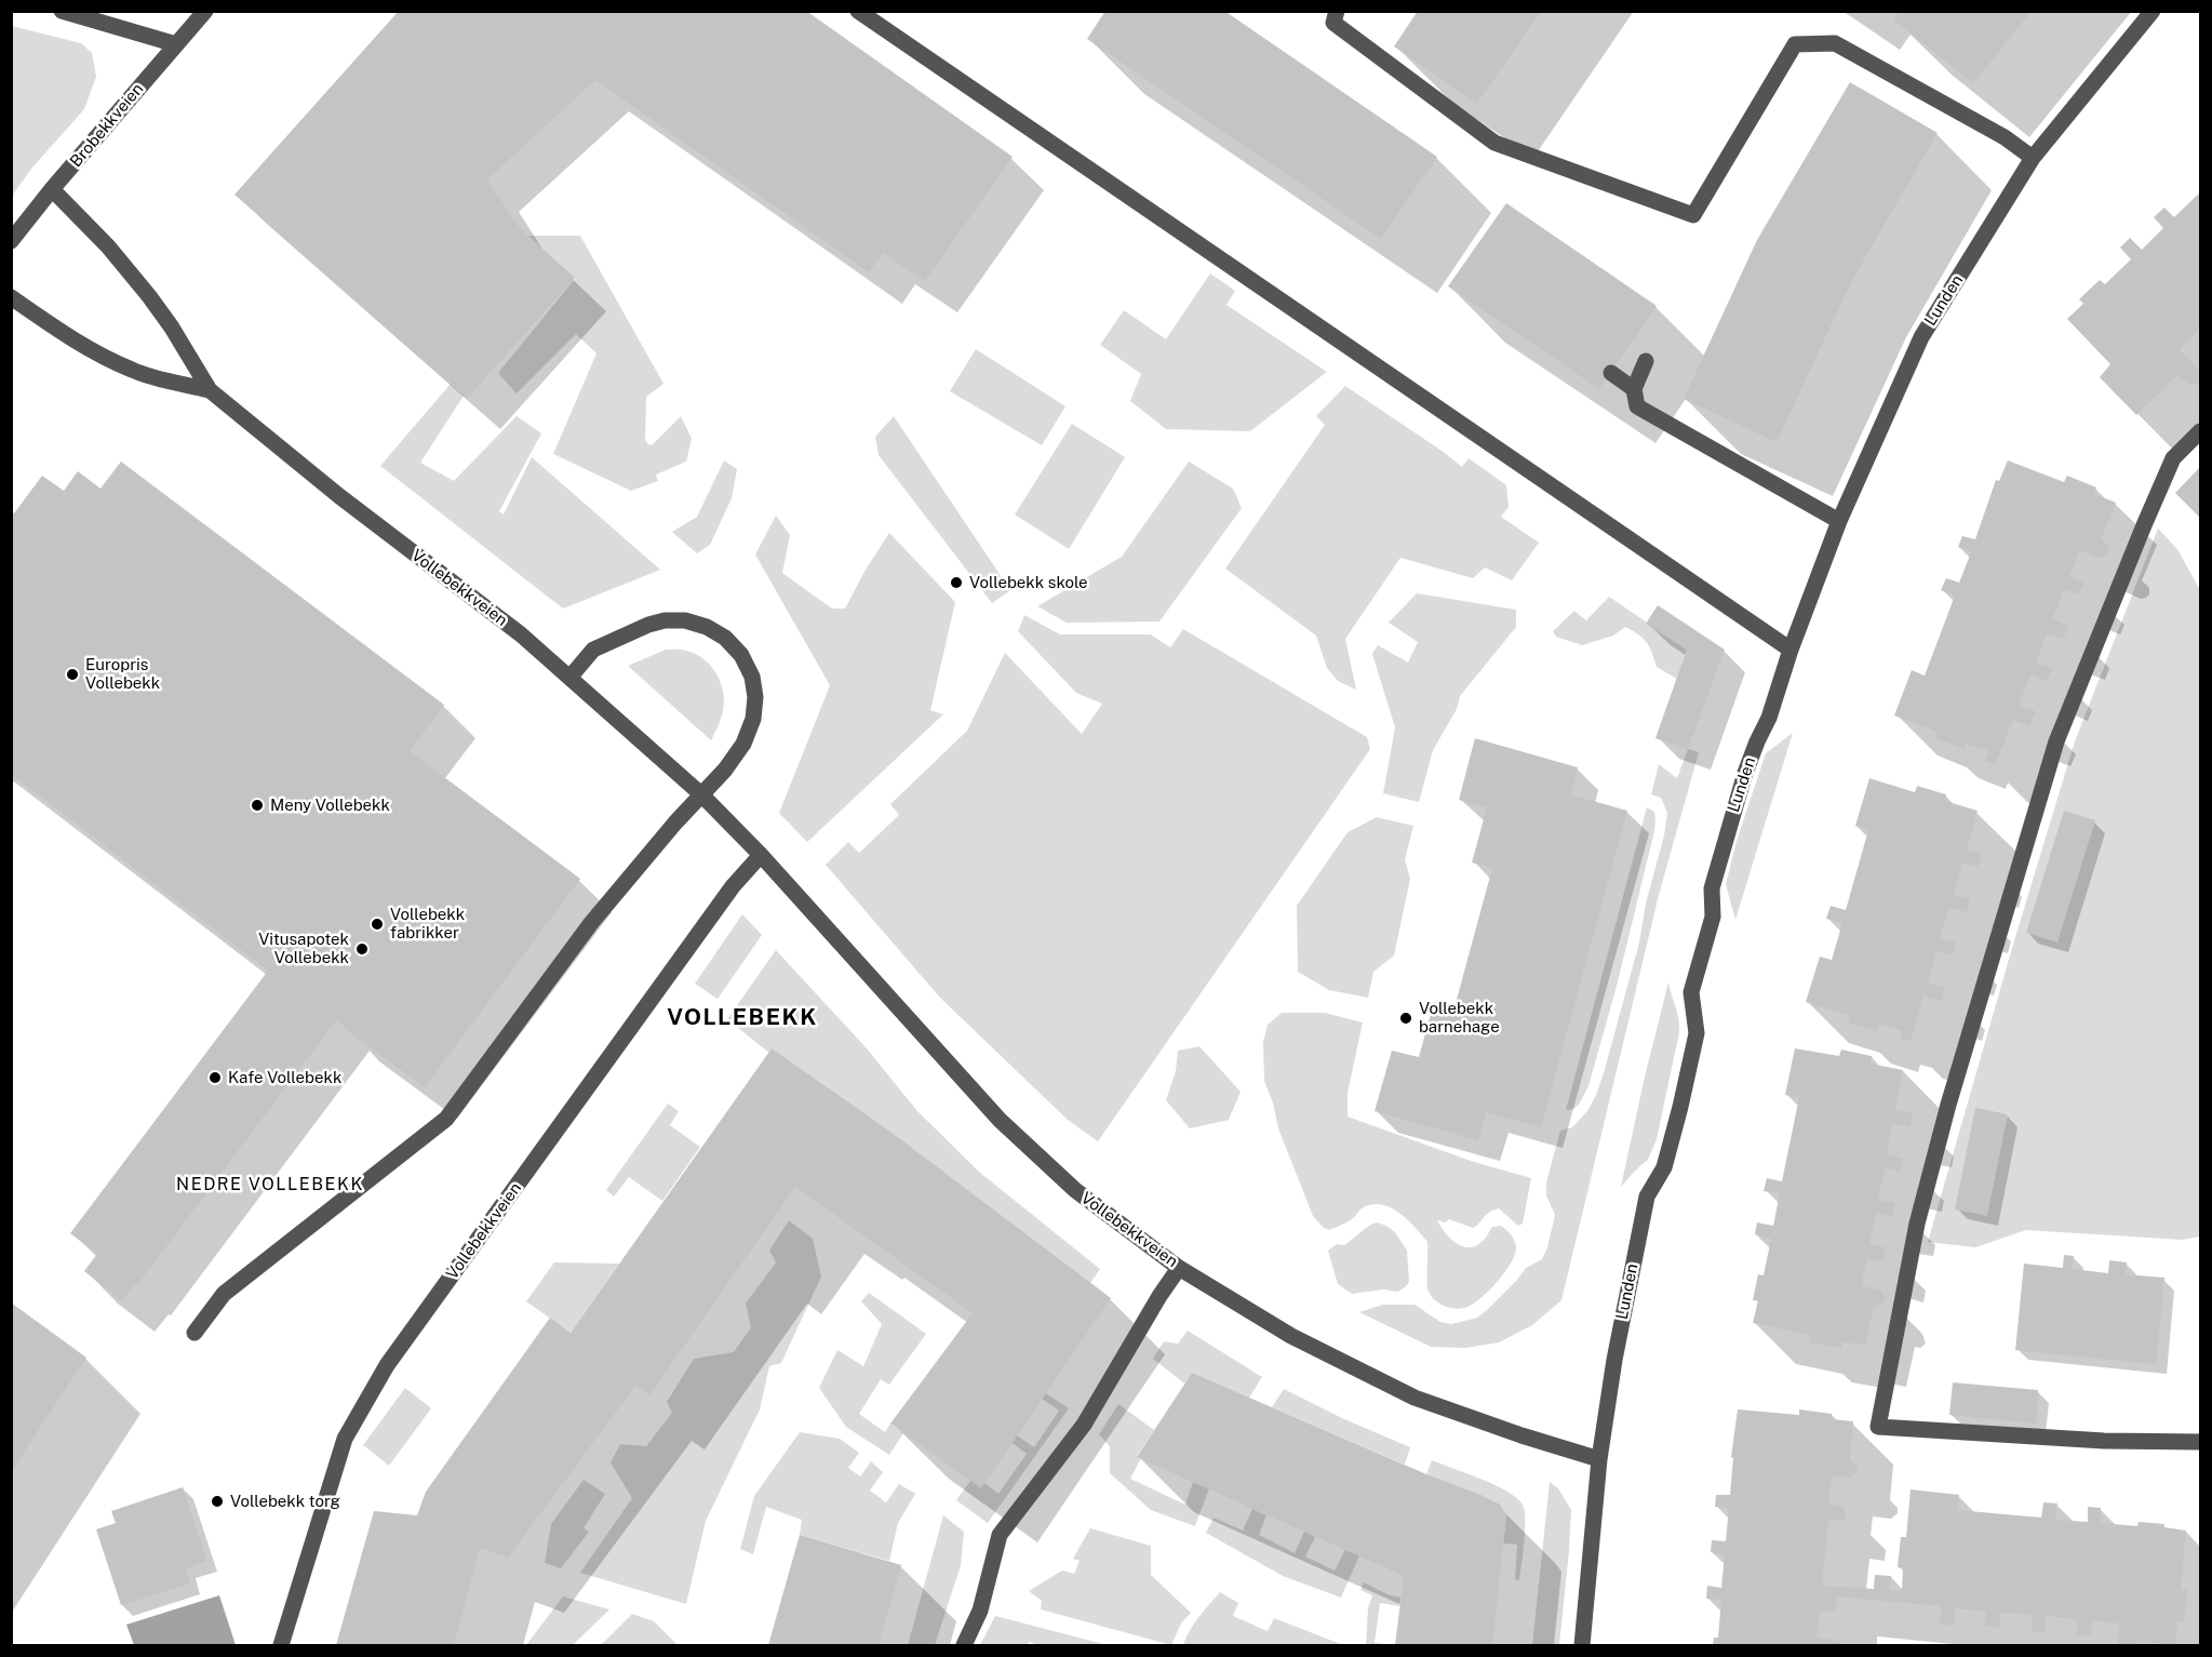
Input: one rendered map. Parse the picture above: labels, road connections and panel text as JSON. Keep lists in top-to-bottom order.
{
  "streets": {
    "street": ["Brobekkveien", "Lunden", "Vollebekkveien"]
  },
  "crossings": [
    ["Brobekkveien", "Vollebekkveien"],
    ["Lunden", "Vollebekkveien"]
  ],
  "districts": ["VOLLEBEKK", "NEDRE VOLLEBEKK"],
  "places": [
    "Vollebekk skole",
    "Europris Vollebekk",
    "Meny Vollebekk",
    "Vollebekk fabrikker",
    "Vitusapotek Vollebekk",
    "Vollebekk barnehage",
    "Kafe Vollebekk",
    "Vollebekk torg"
  ]
}
